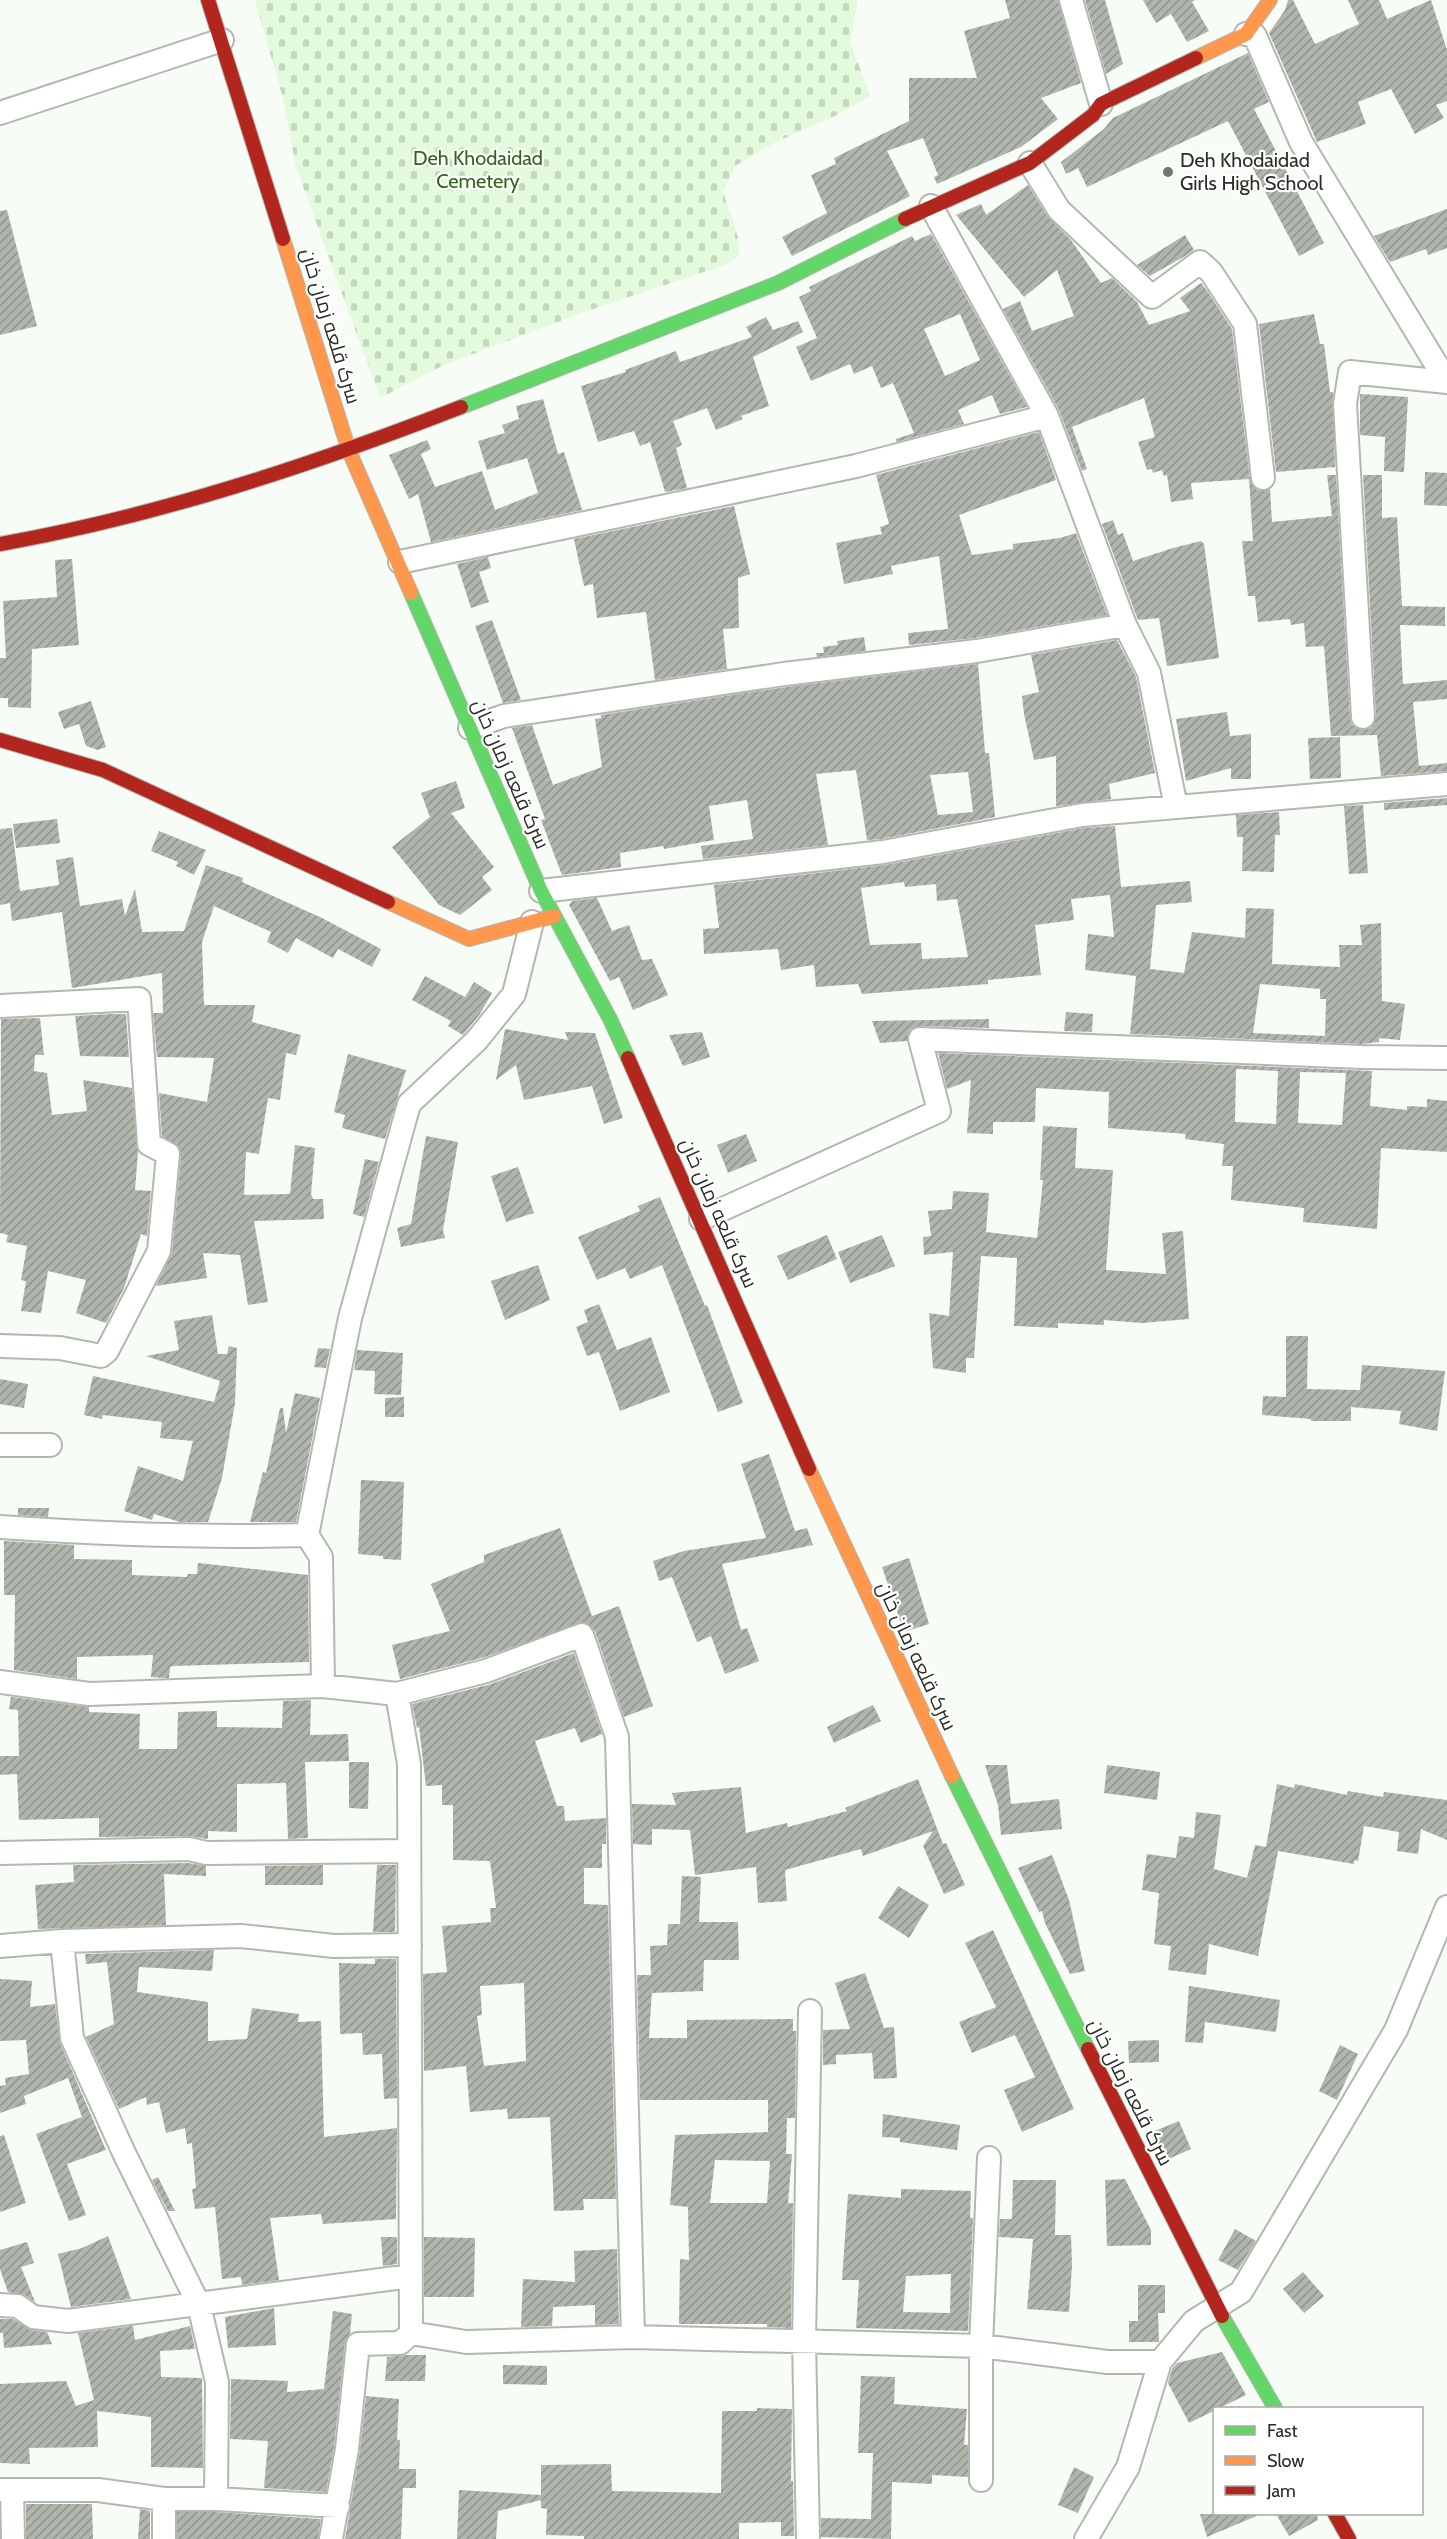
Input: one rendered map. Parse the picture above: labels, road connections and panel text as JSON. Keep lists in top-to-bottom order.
{
  "streets": {
    "street": ["سرک قلعه زمان خان"]
  },
  "parks": ["Deh Khodaidad Cemetery"],
  "places": ["Deh Khodaidad Girls High School"],
  "legend": ["Fast", "Slow", "Jam"]
}
